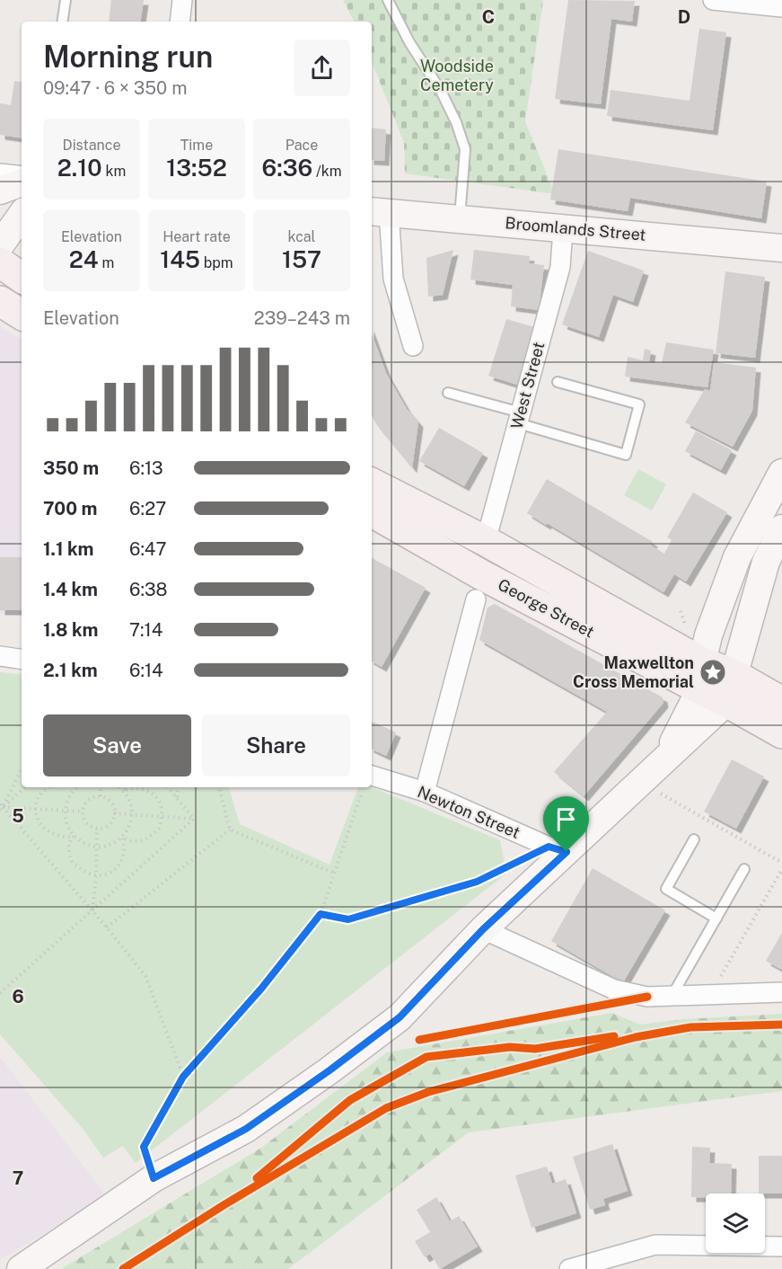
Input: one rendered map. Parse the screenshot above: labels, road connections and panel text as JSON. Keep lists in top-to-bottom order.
{
  "streets": {
    "main road": ["Broomlands Street", "George Street"],
    "street": ["West Street", "Newton Street"]
  },
  "crossings": [
    ["Broomlands Street", "West Street"],
    ["West Street", "George Street"]
  ],
  "parks": ["Woodside Cemetery"],
  "places": {
    "place": ["Maxwellton Cross Memorial"]
  },
  "page": {
    "heading": ["Morning run", "09:47 · 6 × 350 m"],
    "stats": [
      ["Distance", "2.10 km"],
      ["Time", "13:52"],
      ["Pace", "6:36 /km"],
      ["Elevation", "24 m"],
      ["Heart rate", "145 bpm"],
      ["kcal", "157"]
    ],
    "chart": ["Elevation", "239–243 m"],
    "list": [
      {
        "name": "350 m",
        "note": "6:13"
      },
      {
        "name": "700 m",
        "note": "6:27"
      },
      {
        "name": "1.1 km",
        "note": "6:47"
      },
      {
        "name": "1.4 km",
        "note": "6:38"
      },
      {
        "name": "1.8 km",
        "note": "7:14"
      },
      {
        "name": "2.1 km",
        "note": "6:14"
      }
    ],
    "buttons": ["Save", "Share"]
  },
  "grid": {
    "columns": ["C", "D"],
    "rows": ["5", "6", "7"]
  }
}
